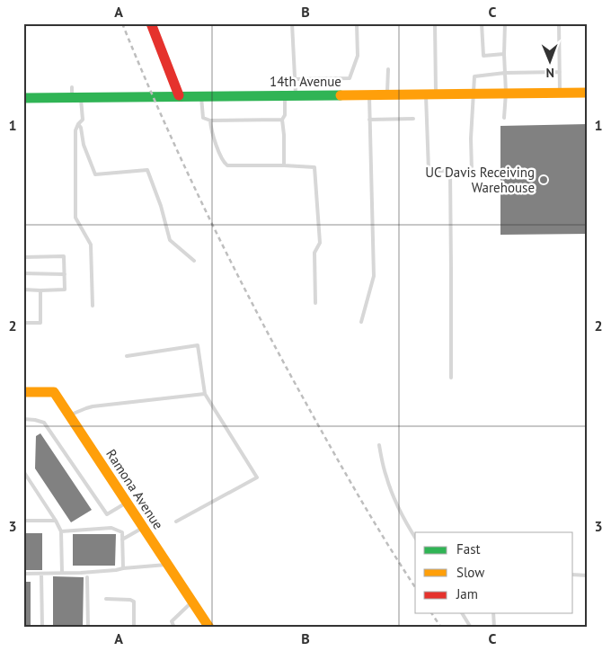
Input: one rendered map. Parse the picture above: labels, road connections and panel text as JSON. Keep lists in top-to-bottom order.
{
  "streets": {
    "main road": ["14th Avenue", "Ramona Avenue"]
  },
  "places": ["UC Davis Receiving Warehouse"],
  "legend": ["Fast", "Slow", "Jam"],
  "north": "bottom",
  "grid": {
    "columns": ["A", "B", "C"],
    "rows": ["1", "2", "3"]
  }
}
